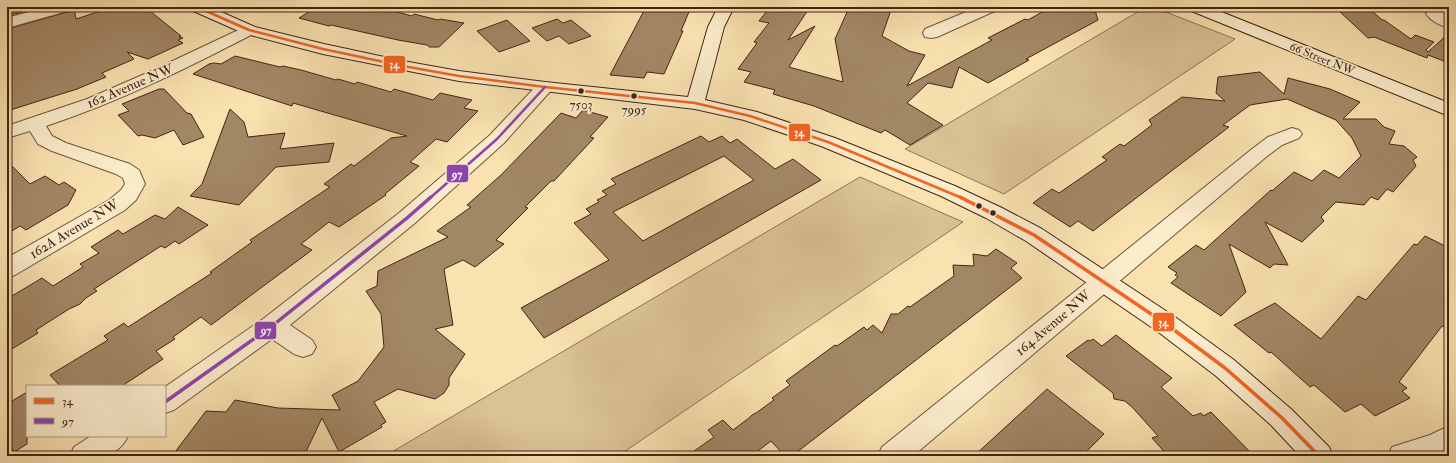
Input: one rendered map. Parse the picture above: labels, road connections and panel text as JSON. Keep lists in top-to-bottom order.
{
  "streets": {
    "street": [
      "66 Street NW",
      "162 Avenue NW",
      "162A Avenue NW",
      "164 Avenue NW"
    ]
  },
  "crossings": [
    ["162 Avenue NW", "162A Avenue NW"]
  ],
  "places": ["7503", "7995"],
  "lines": ["transit line 34", "transit line 97"],
  "legend": ["34", "97"]
}
